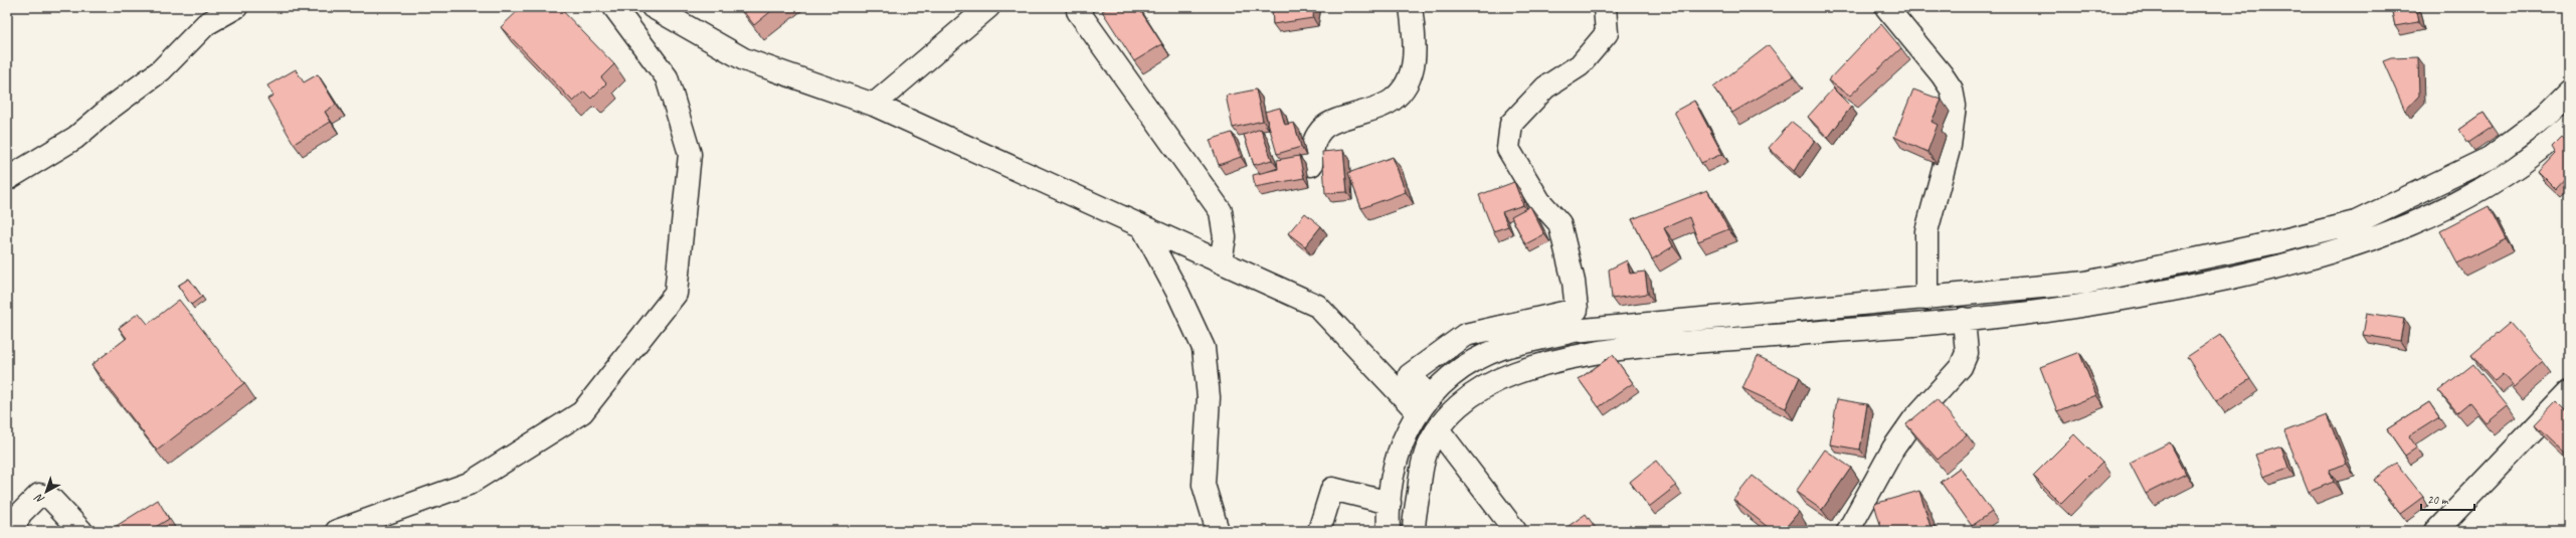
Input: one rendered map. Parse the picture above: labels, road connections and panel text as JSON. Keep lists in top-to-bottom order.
{
  "scale_bar": "20 m",
  "north": "bottom left"
}
